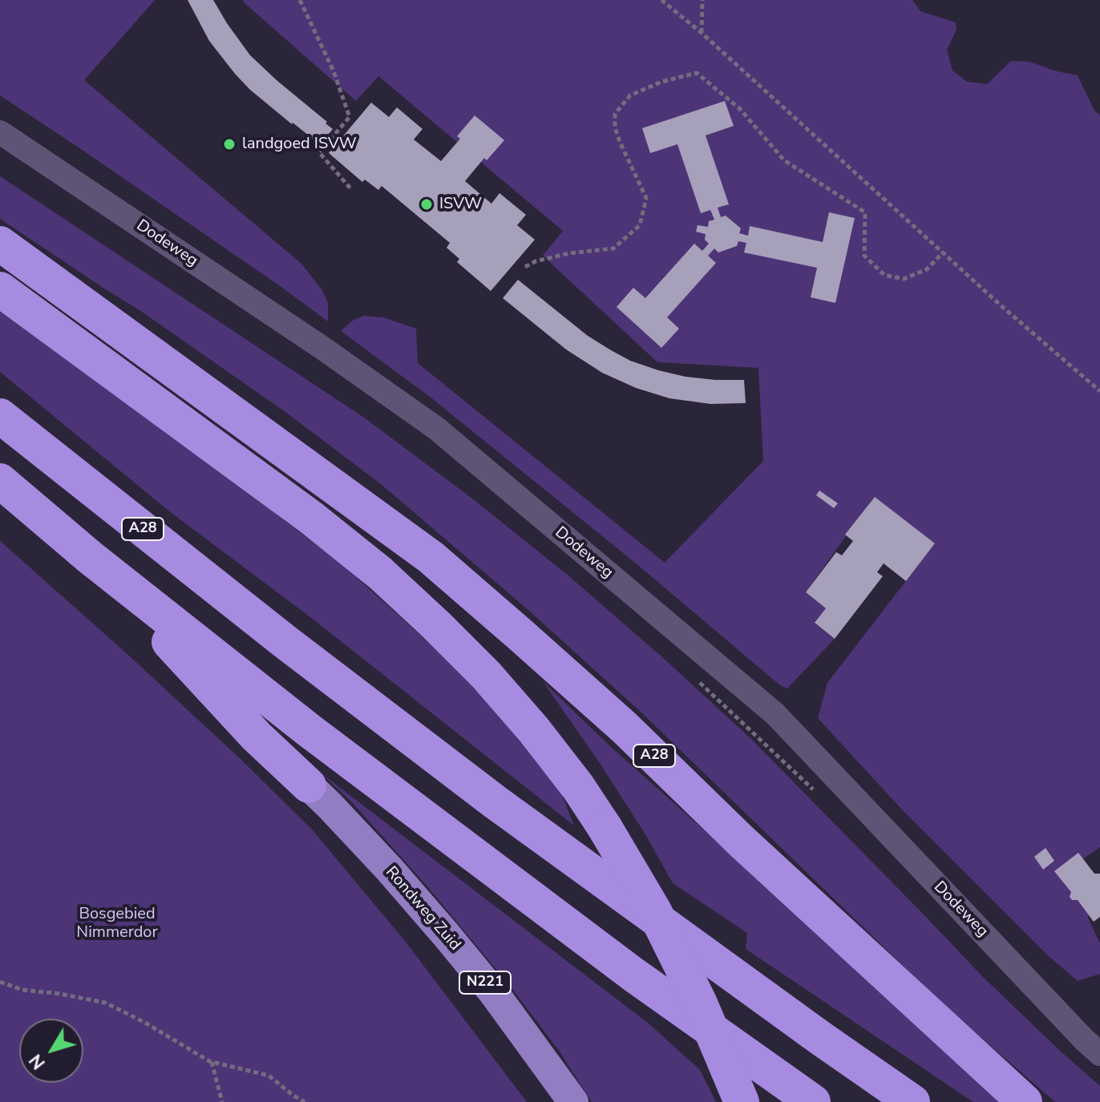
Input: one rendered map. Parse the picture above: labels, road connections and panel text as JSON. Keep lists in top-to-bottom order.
{
  "streets": {
    "highway": ["A28"],
    "main road": ["Rondweg Zuid", "N221"],
    "street": ["Dodeweg"]
  },
  "parks": ["Bosgebied Nimmerdor"],
  "places": ["landgoed ISVW", "ISVW"],
  "north": "bottom left"
}
